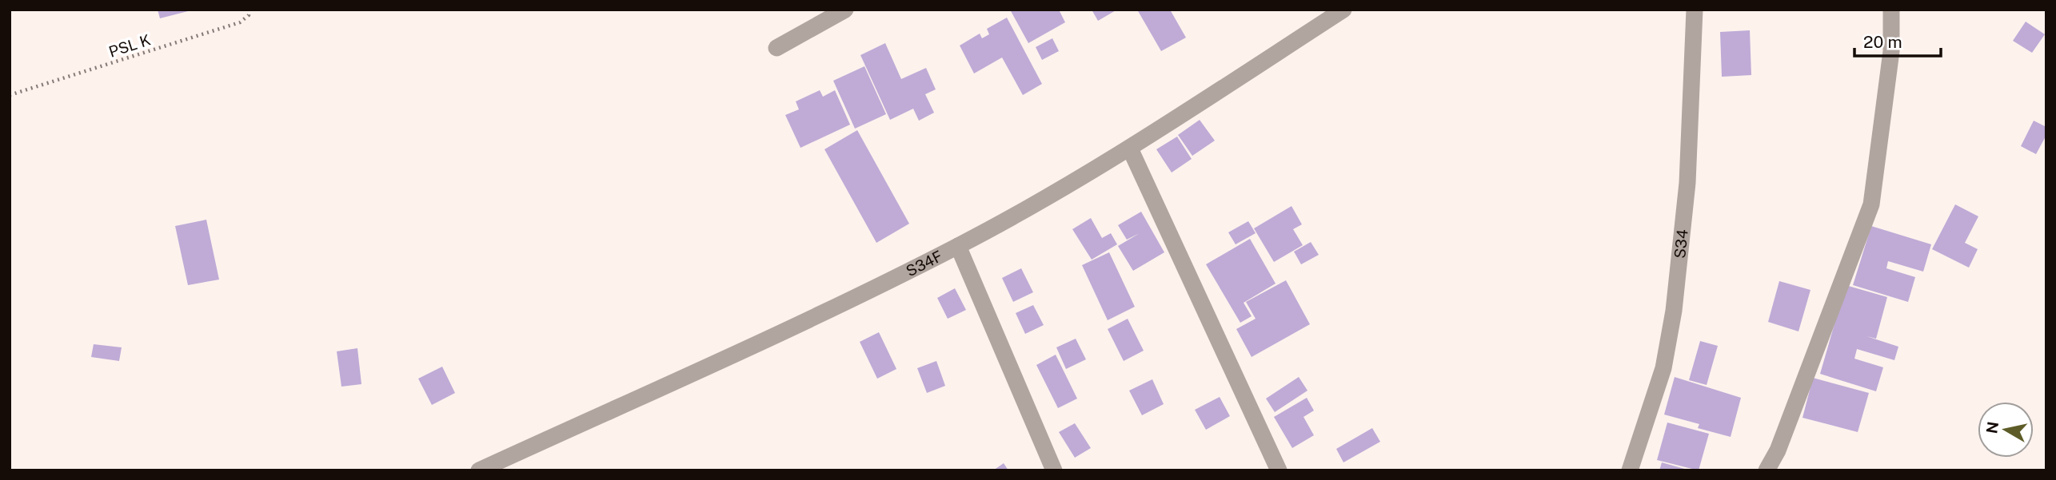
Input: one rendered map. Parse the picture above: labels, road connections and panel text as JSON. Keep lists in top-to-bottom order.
{
  "streets": {
    "street": ["S34", "S34F"],
    "path": ["PSL K"]
  },
  "scale_bar": "20 m",
  "north": "left"
}
